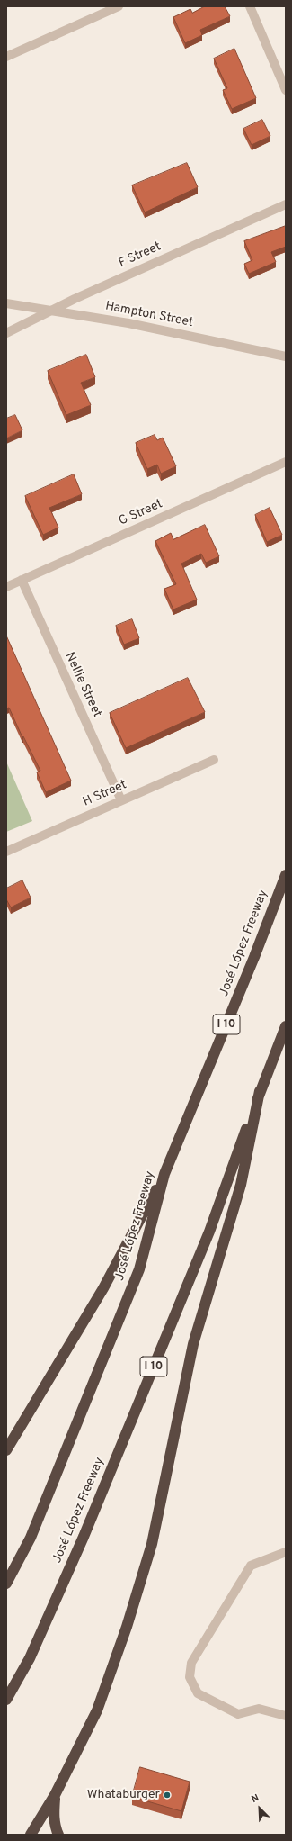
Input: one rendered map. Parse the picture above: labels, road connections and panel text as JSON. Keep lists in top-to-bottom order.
{
  "streets": {
    "highway": ["José López Freeway", "I 10"],
    "street": [
      "F Street",
      "Hampton Street",
      "G Street",
      "Nellie Street",
      "H Street"
    ]
  },
  "crossings": [
    ["F Street", "Hampton Street"],
    ["G Street", "Nellie Street"],
    ["Nellie Street", "H Street"]
  ],
  "places": ["Whataburger"],
  "north": "top left"
}
